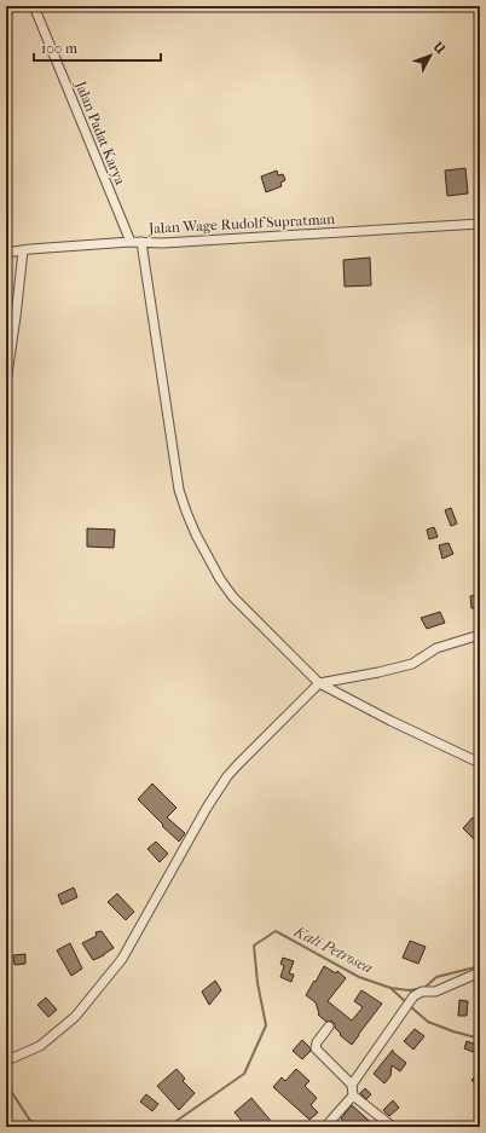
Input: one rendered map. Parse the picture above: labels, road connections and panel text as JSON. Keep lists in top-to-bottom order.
{
  "streets": {
    "street": ["Jalan Padat Karya", "Jalan Wage Rudolf Supratman"]
  },
  "crossings": [
    ["Jalan Padat Karya", "Jalan Wage Rudolf Supratman"]
  ],
  "water": ["Kali Petrosea"],
  "scale_bar": "100 m",
  "north": "top right"
}
